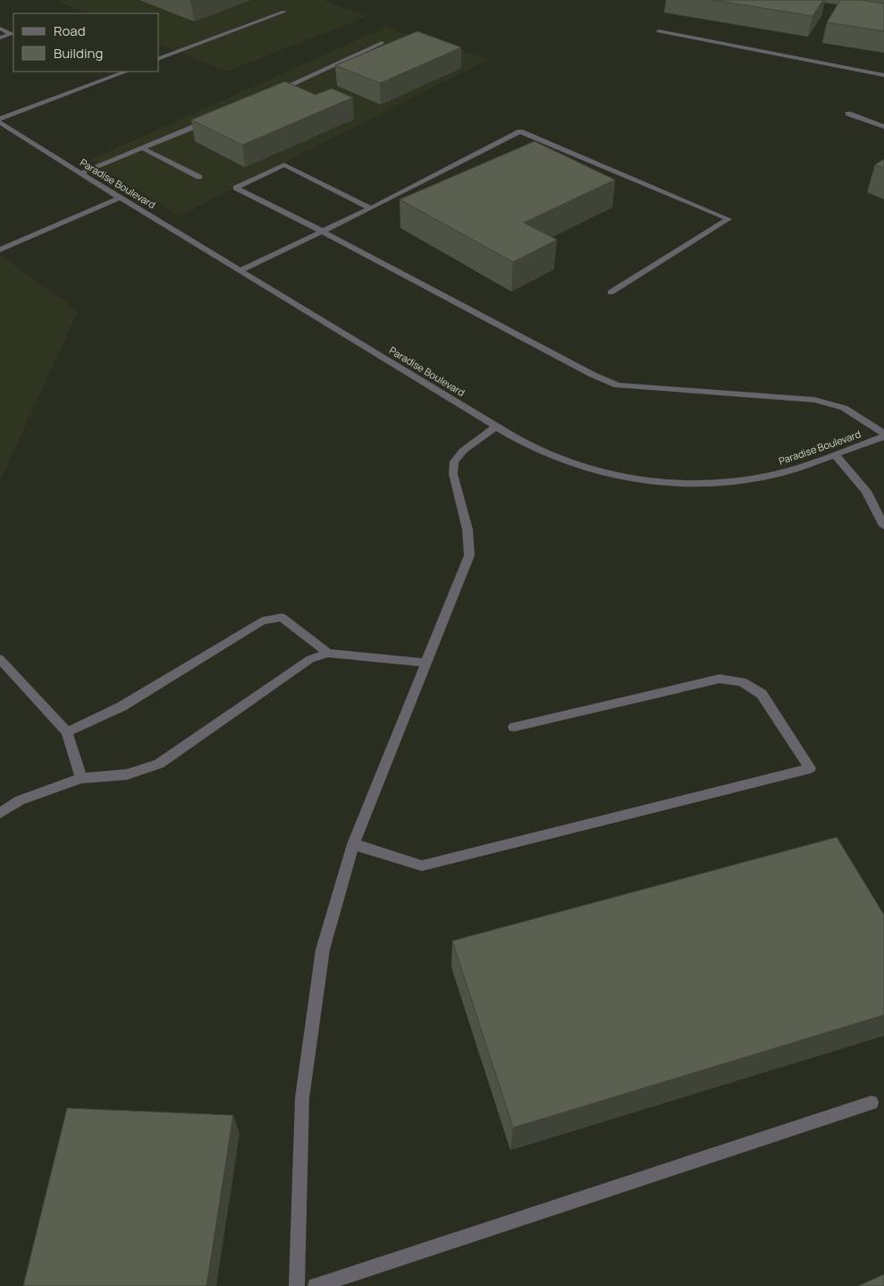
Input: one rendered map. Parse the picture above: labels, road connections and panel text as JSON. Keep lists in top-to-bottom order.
{
  "streets": {
    "street": ["Paradise Boulevard"]
  },
  "legend": ["Road", "Building"]
}
